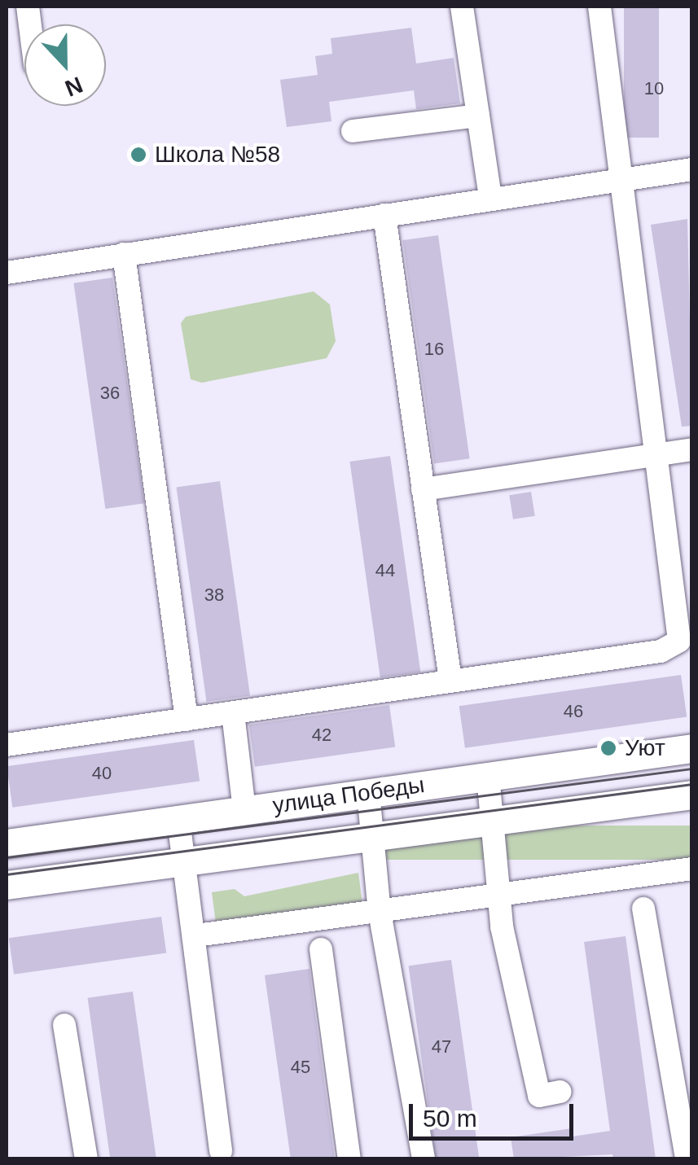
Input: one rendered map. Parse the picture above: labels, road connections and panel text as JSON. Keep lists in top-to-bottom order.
{
  "streets": {
    "main road": ["улица Победы"]
  },
  "places": ["Школа №58", "Уют"],
  "house_numbers": [
    "10",
    "16",
    "36",
    "44",
    "38",
    "46",
    "42",
    "40",
    "47",
    "45"
  ],
  "scale_bar": "50 m",
  "north": "bottom"
}
